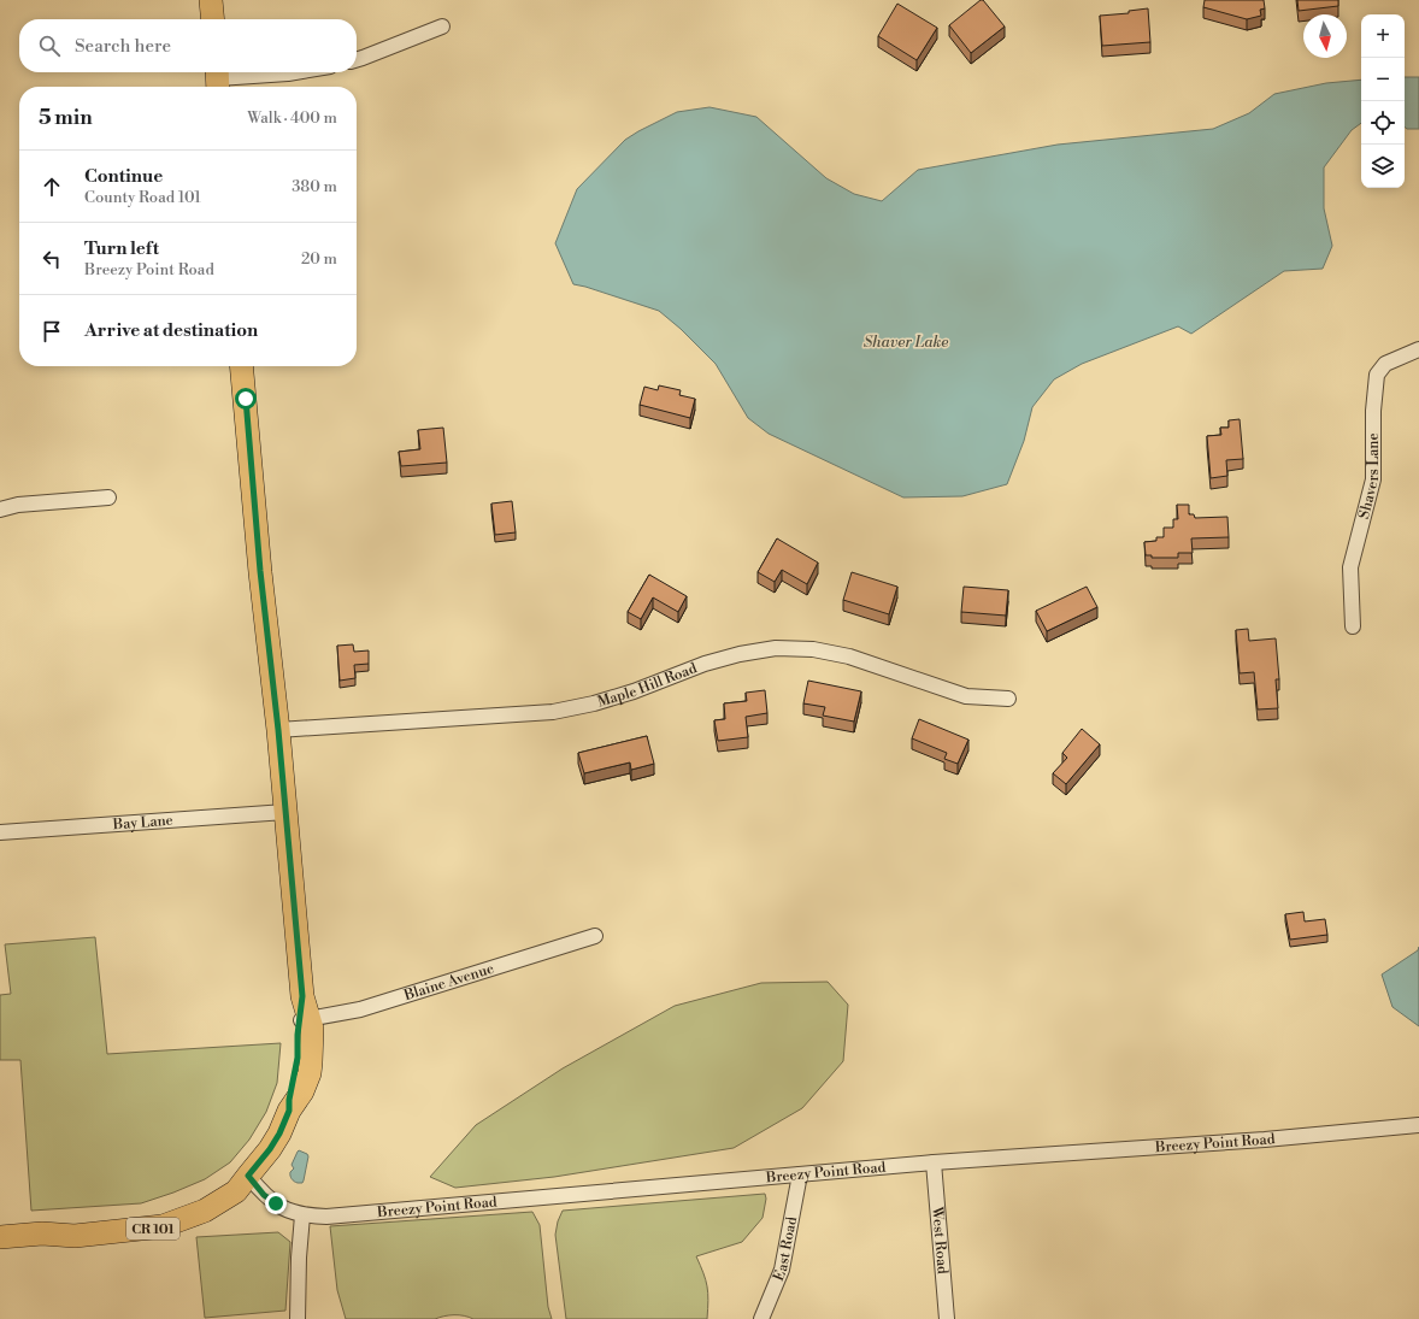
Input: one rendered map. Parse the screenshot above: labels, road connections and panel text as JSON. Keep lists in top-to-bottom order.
{
  "streets": {
    "main road": ["CR 101"],
    "street": [
      "Shavers Lane",
      "Maple Hill Road",
      "Bay Lane",
      "Blaine Avenue",
      "Breezy Point Road",
      "West Road",
      "East Road"
    ]
  },
  "crossings": [
    ["Maple Hill Road", "CR 101"],
    ["Bay Lane", "CR 101"],
    ["Blaine Avenue", "CR 101"],
    ["Breezy Point Road", "CR 101"],
    ["Breezy Point Road", "West Road"],
    ["Breezy Point Road", "East Road"]
  ],
  "water": ["Shaver Lake"],
  "north": "bottom",
  "page": {
    "map_buttons": ["+", "−"],
    "search": "Search here",
    "heading": ["5 min", "Walk · 400 m"],
    "list": [
      ["Continue", "County Road 101", "380 m"],
      ["Turn left", "Breezy Point Road", "20 m"],
      "Arrive at destination"
    ]
  }
}
